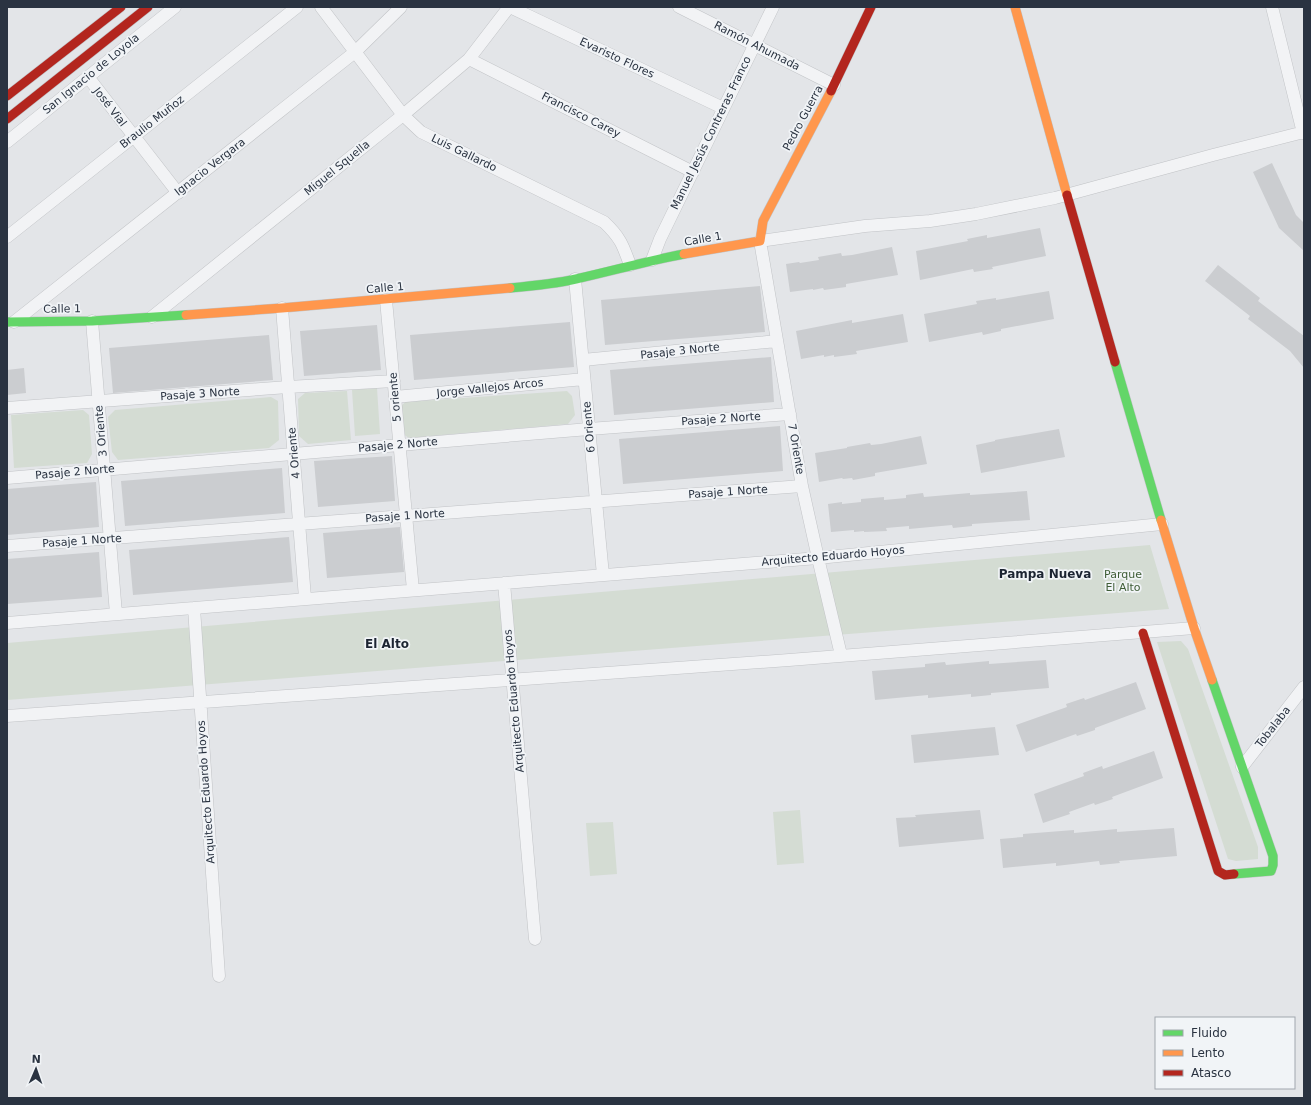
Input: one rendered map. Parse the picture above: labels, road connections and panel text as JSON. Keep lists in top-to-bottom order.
{
  "streets": {
    "street": [
      "Ramón Ahumada",
      "Evaristo Flores",
      "San Ignacio de Loyola",
      "José Vial",
      "Francisco Carey",
      "Pedro Guerra",
      "Braulio Muñoz",
      "Manuel Jesús Contreras Franco",
      "Luis Gallardo",
      "Ignacio Vergara",
      "Miguel Squella",
      "Calle 1",
      "Pasaje 3 Norte",
      "Jorge Vallejos Arcos",
      "5 oriente",
      "Pasaje 2 Norte",
      "6 Oriente",
      "3 Oriente",
      "7 Oriente",
      "4 Oriente",
      "Pasaje 1 Norte",
      "Arquitecto Eduardo Hoyos",
      "Tobalaba"
    ]
  },
  "crossings": [
    ["Ramón Ahumada", "Pedro Guerra"],
    ["Ramón Ahumada", "Manuel Jesús Contreras Franco"],
    ["Evaristo Flores", "Manuel Jesús Contreras Franco"],
    ["Evaristo Flores", "Miguel Squella"],
    ["San Ignacio de Loyola", "José Vial"],
    ["José Vial", "Braulio Muñoz"],
    ["José Vial", "Ignacio Vergara"],
    ["Francisco Carey", "Manuel Jesús Contreras Franco"],
    ["Francisco Carey", "Miguel Squella"],
    ["Pedro Guerra", "Calle 1"],
    ["Pedro Guerra", "7 Oriente"],
    ["Manuel Jesús Contreras Franco", "Calle 1"],
    ["Luis Gallardo", "Ignacio Vergara"],
    ["Luis Gallardo", "Miguel Squella"],
    ["Luis Gallardo", "Calle 1"],
    ["Ignacio Vergara", "Calle 1"],
    ["Miguel Squella", "Calle 1"],
    ["Calle 1", "5 oriente"],
    ["Calle 1", "6 Oriente"],
    ["Calle 1", "3 Oriente"],
    ["Calle 1", "7 Oriente"],
    ["Calle 1", "4 Oriente"],
    ["Pasaje 3 Norte", "5 oriente"],
    ["Pasaje 3 Norte", "6 Oriente"],
    ["Pasaje 3 Norte", "3 Oriente"],
    ["Pasaje 3 Norte", "7 Oriente"],
    ["Pasaje 3 Norte", "4 Oriente"],
    ["Jorge Vallejos Arcos", "5 oriente"],
    ["Jorge Vallejos Arcos", "6 Oriente"],
    ["5 oriente", "Pasaje 2 Norte"],
    ["5 oriente", "Pasaje 1 Norte"],
    ["5 oriente", "Arquitecto Eduardo Hoyos"],
    ["Pasaje 2 Norte", "6 Oriente"],
    ["Pasaje 2 Norte", "3 Oriente"],
    ["Pasaje 2 Norte", "7 Oriente"],
    ["Pasaje 2 Norte", "4 Oriente"],
    ["6 Oriente", "Pasaje 1 Norte"],
    ["6 Oriente", "Arquitecto Eduardo Hoyos"],
    ["3 Oriente", "Pasaje 1 Norte"],
    ["3 Oriente", "Arquitecto Eduardo Hoyos"],
    ["7 Oriente", "Pasaje 1 Norte"],
    ["7 Oriente", "Arquitecto Eduardo Hoyos"],
    ["4 Oriente", "Pasaje 1 Norte"],
    ["4 Oriente", "Arquitecto Eduardo Hoyos"]
  ],
  "districts": ["Pampa Nueva", "El Alto"],
  "parks": ["Parque El Alto"],
  "legend": ["Fluido", "Lento", "Atasco"],
  "north": "top"
}
